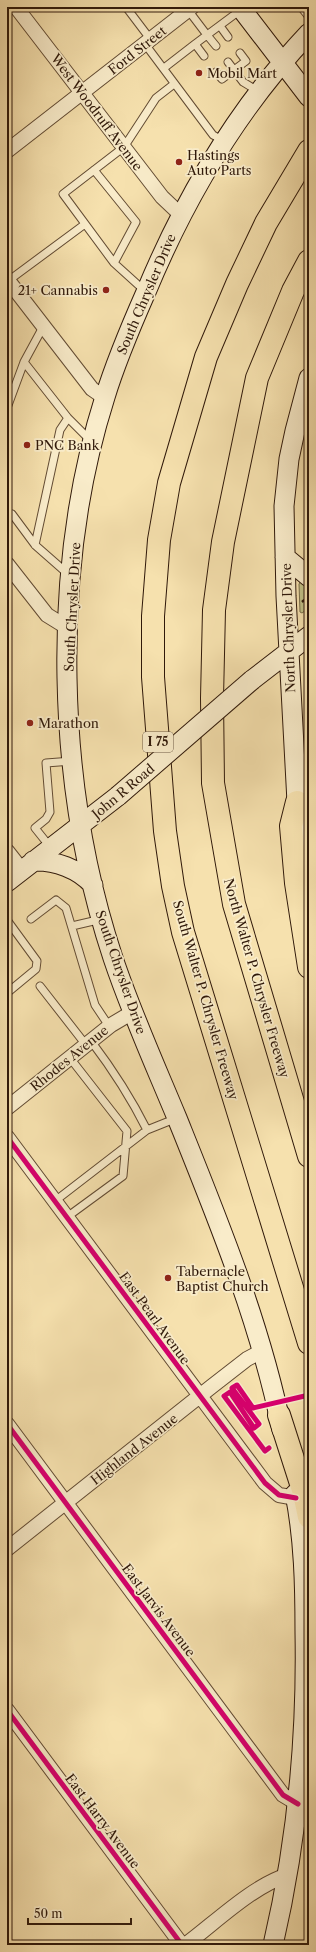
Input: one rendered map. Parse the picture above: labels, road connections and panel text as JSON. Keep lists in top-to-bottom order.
{
  "streets": {
    "highway": ["I 75", "North Walter P. Chrysler Freeway", "South Walter P. Chrysler Freeway"],
    "main road": ["South Chrysler Drive", "North Chrysler Drive", "John R Road"],
    "street": [
      "Ford Street",
      "West Woodruff Avenue",
      "Rhodes Avenue",
      "East Pearl Avenue",
      "Highland Avenue",
      "East Jarvis Avenue",
      "East Harry Avenue"
    ]
  },
  "crossings": [
    ["Ford Street", "West Woodruff Avenue"],
    ["West Woodruff Avenue", "South Chrysler Drive"],
    ["South Chrysler Drive", "John R Road"],
    ["South Chrysler Drive", "Rhodes Avenue"],
    ["South Chrysler Drive", "East Pearl Avenue"],
    ["South Chrysler Drive", "Highland Avenue"],
    ["South Chrysler Drive", "East Jarvis Avenue"],
    ["North Chrysler Drive", "John R Road"],
    ["East Pearl Avenue", "Highland Avenue"],
    ["Highland Avenue", "East Jarvis Avenue"]
  ],
  "places": [
    "Mobil Mart",
    "Hastings Auto Parts",
    "21+ Cannabis",
    "PNC Bank",
    "Marathon",
    "Tabernacle Baptist Church"
  ],
  "scale_bar": "50 m"
}
